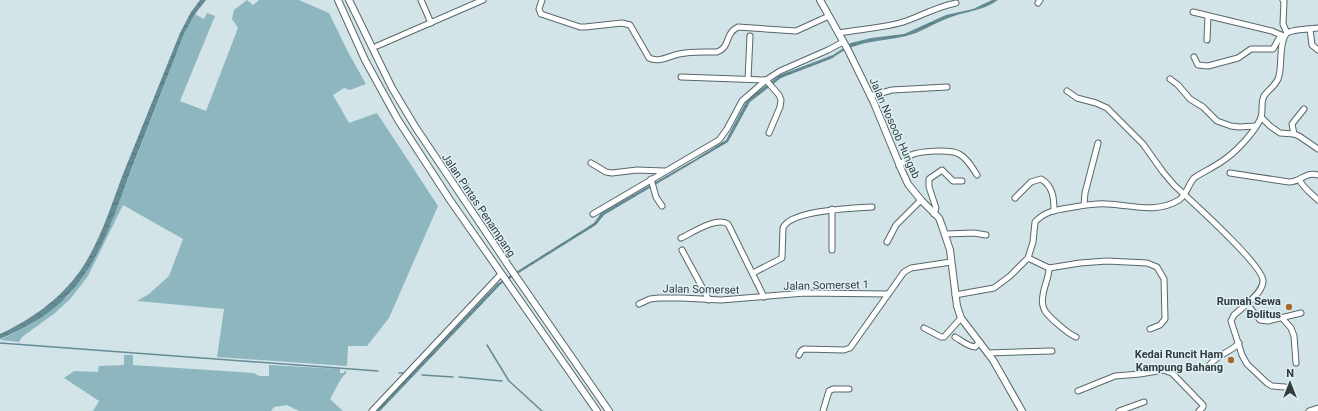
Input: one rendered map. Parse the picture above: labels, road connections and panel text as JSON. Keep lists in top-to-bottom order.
{
  "streets": {
    "main road": ["Jalan Nosoob Hungab", "Jalan Pintas Penampang"],
    "street": ["Jalan Somerset 1", "Jalan Somerset"]
  },
  "crossings": [
    ["Jalan Somerset 1", "Jalan Somerset"]
  ],
  "places": ["Rumah Sewa Bolitus", "Kedai Runcit Ham Kampung Bahang"],
  "north": "top"
}
